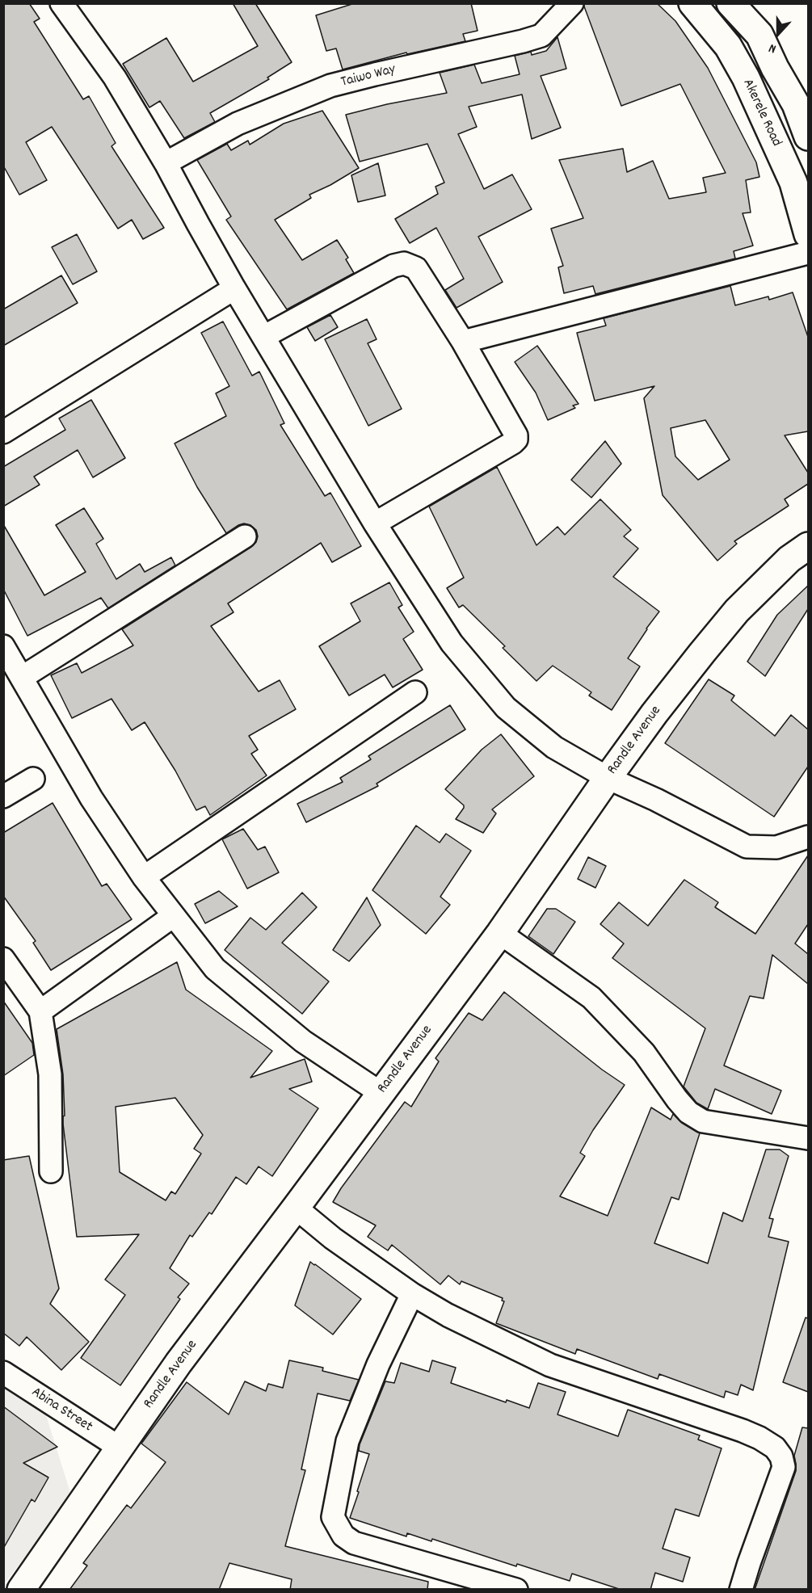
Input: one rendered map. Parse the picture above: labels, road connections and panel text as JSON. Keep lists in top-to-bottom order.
{
  "streets": {
    "street": [
      "Taiwo Way",
      "Akerele Road",
      "Randle Avenue",
      "Abina Street"
    ]
  },
  "crossings": [
    ["Randle Avenue", "Abina Street"]
  ],
  "north": "bottom"
}
